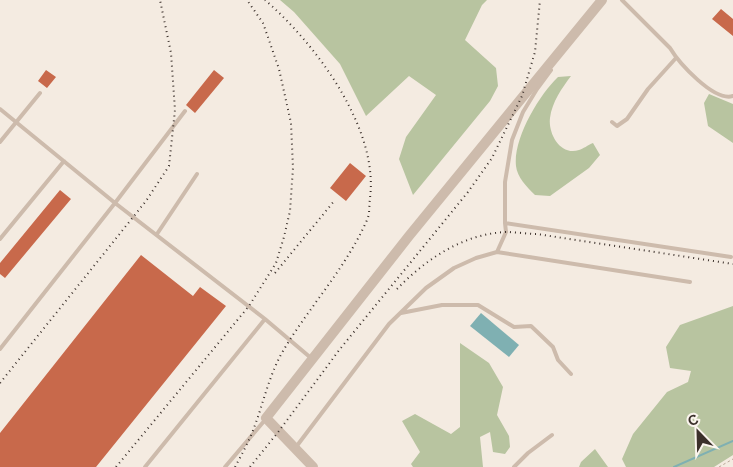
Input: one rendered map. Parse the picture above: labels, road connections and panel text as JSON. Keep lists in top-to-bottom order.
{
  "north": "top left"
}
